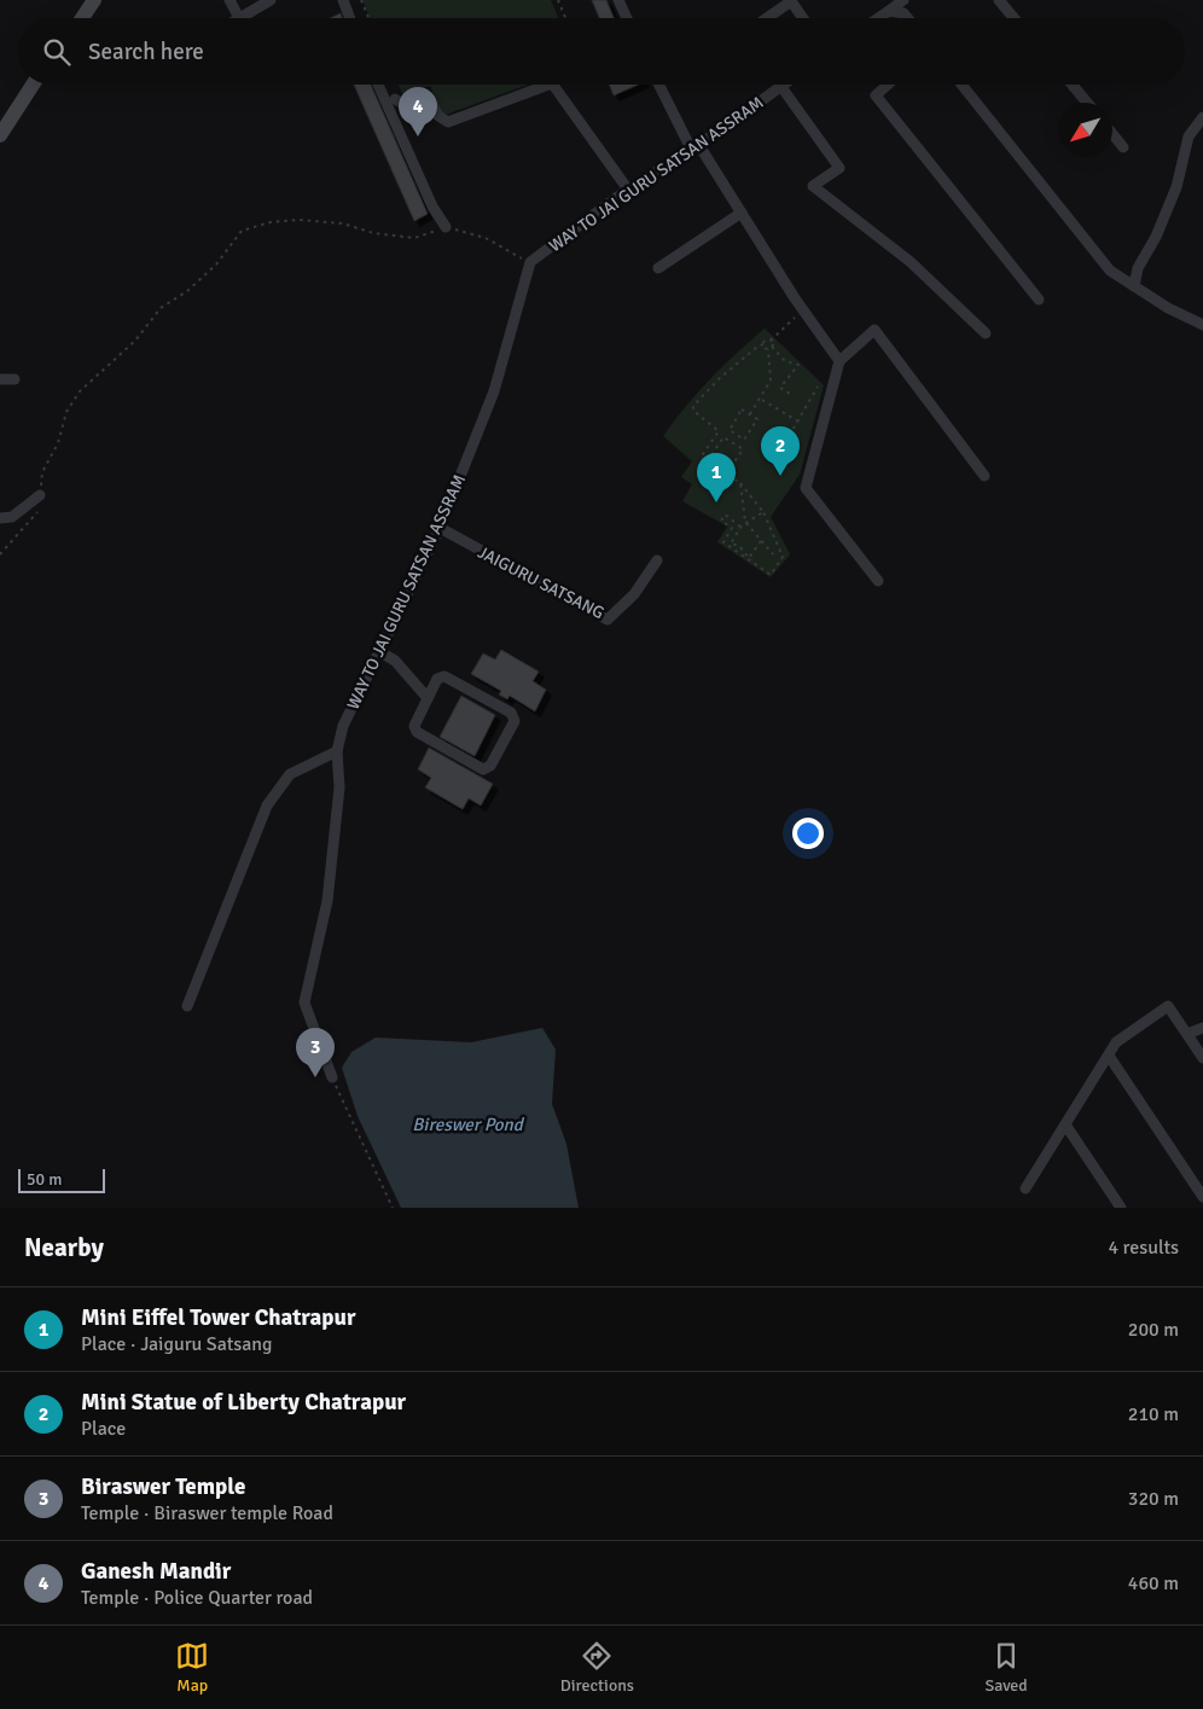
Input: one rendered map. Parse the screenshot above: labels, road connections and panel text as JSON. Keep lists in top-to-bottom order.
{
  "streets": {
    "street": ["WAY TO JAI GURU SATSAN ASSRAM", "JAIGURU SATSANG"]
  },
  "crossings": [
    ["WAY TO JAI GURU SATSAN ASSRAM", "JAIGURU SATSANG"]
  ],
  "water": ["Bireswer Pond"],
  "scale_bar": "50 m",
  "north": "bottom left",
  "page": {
    "search": "Search here",
    "pins": [
      "4",
      "2",
      "1",
      "3"
    ],
    "scale": "50 m",
    "heading": ["Nearby", "4 results"],
    "list": [
      {
        "mark": "1",
        "name": "Mini Eiffel Tower Chatrapur",
        "note": "Place · Jaiguru Satsang",
        "value": "200 m"
      },
      {
        "mark": "2",
        "name": "Mini Statue of Liberty Chatrapur",
        "note": "Place",
        "value": "210 m"
      },
      {
        "mark": "3",
        "name": "Biraswer Temple",
        "note": "Temple · Biraswer temple Road",
        "value": "320 m"
      },
      {
        "mark": "4",
        "name": "Ganesh Mandir",
        "note": "Temple · Police Quarter road",
        "value": "460 m"
      }
    ],
    "nav": ["Map", "Directions", "Saved"]
  }
}
